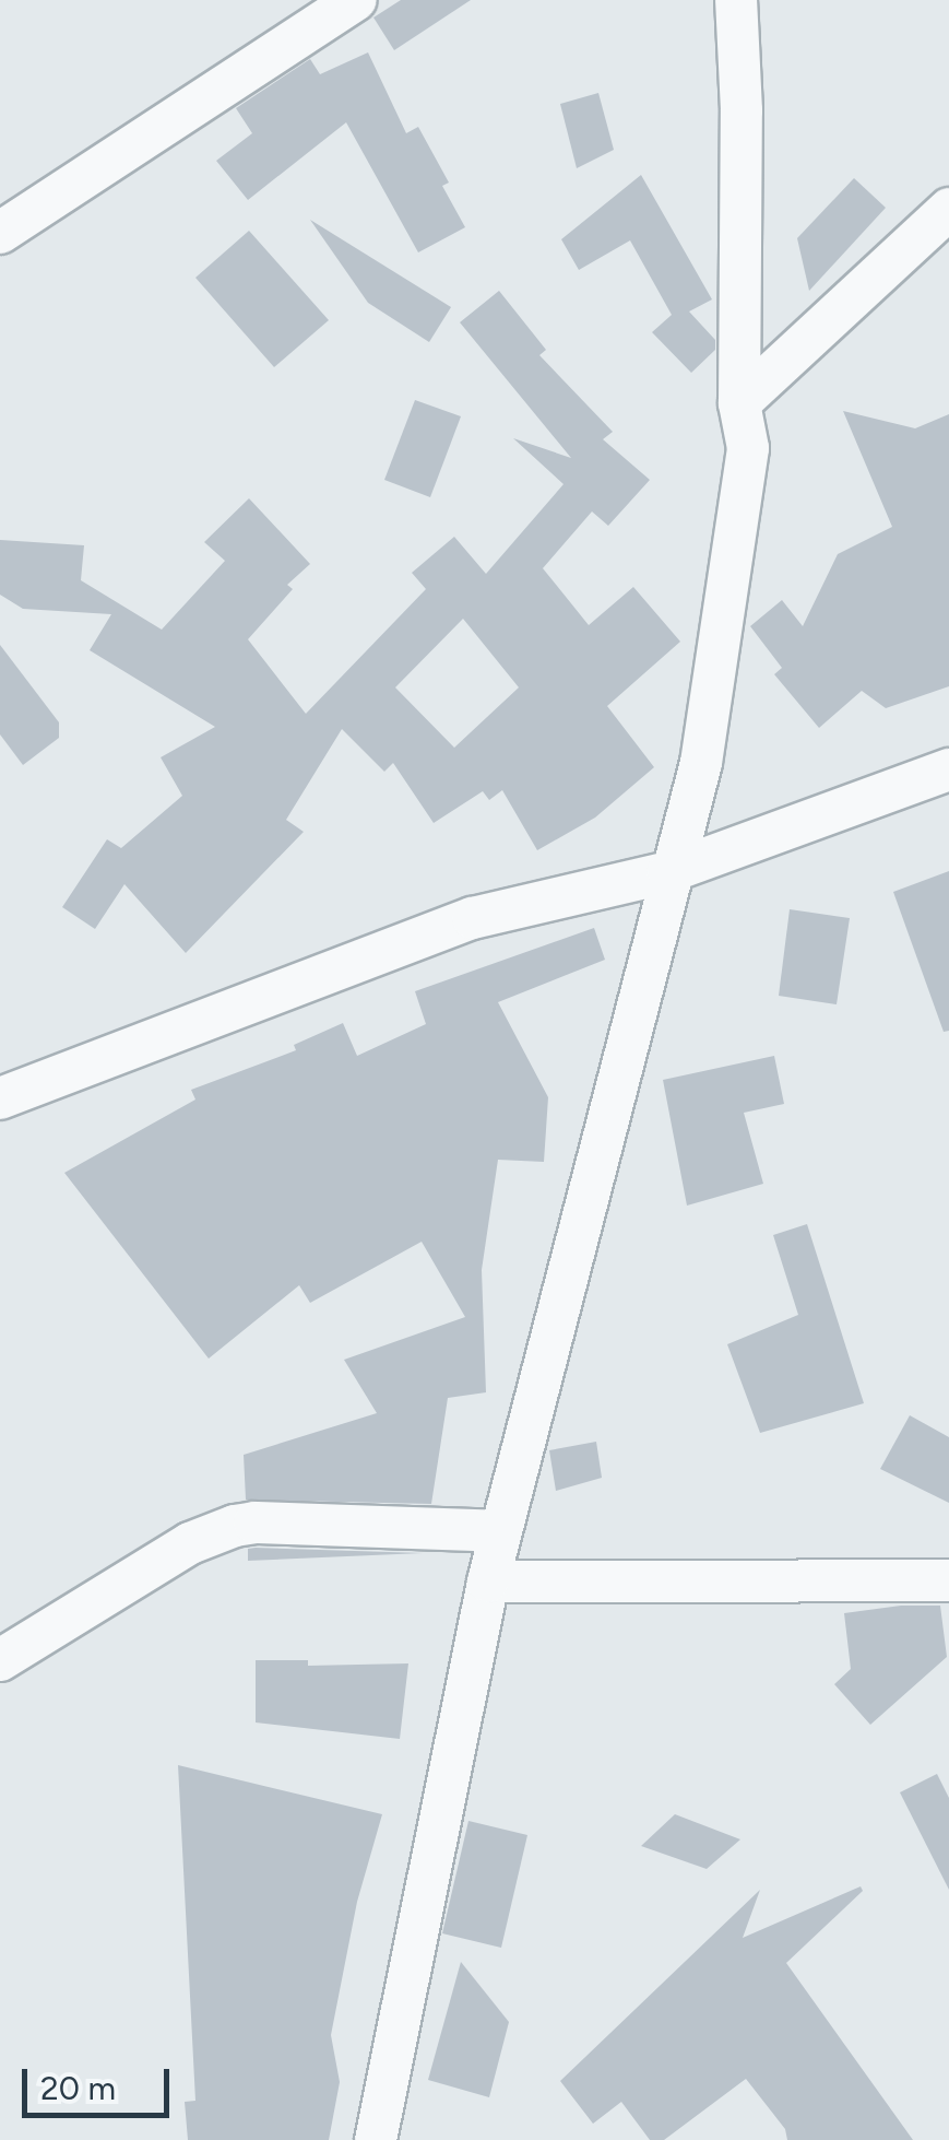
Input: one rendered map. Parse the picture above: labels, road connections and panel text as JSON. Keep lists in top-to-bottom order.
{
  "scale_bar": "20 m"
}
